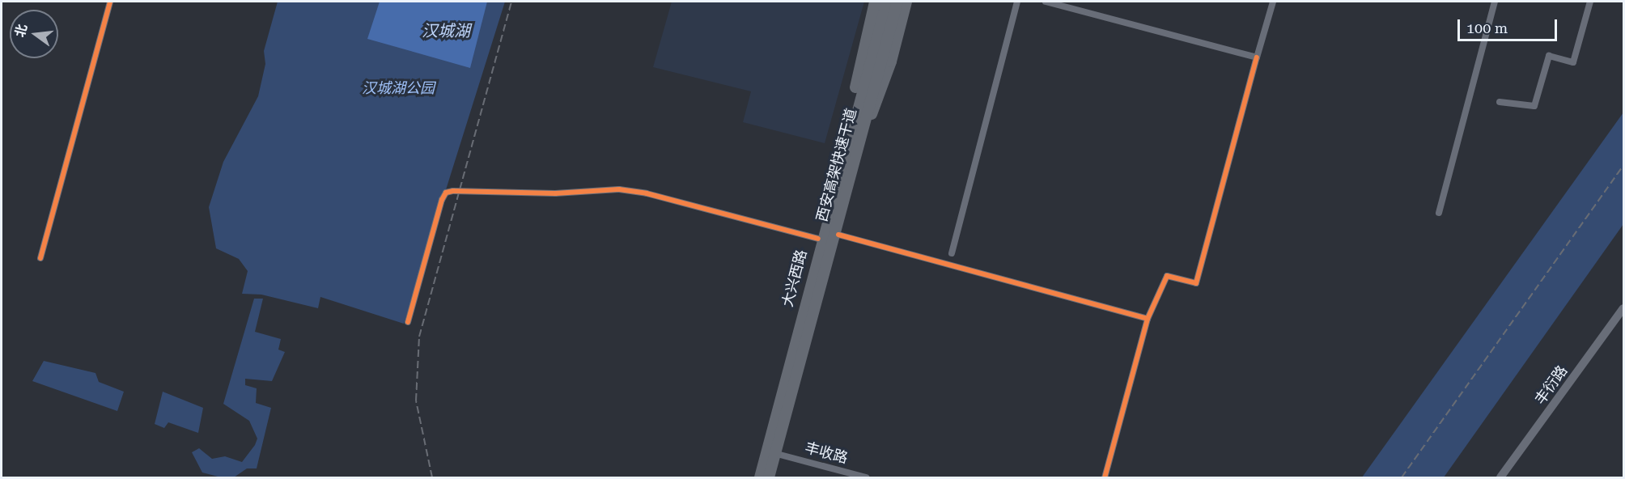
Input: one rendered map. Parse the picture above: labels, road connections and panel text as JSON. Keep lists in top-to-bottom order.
{
  "streets": {
    "highway": ["西安高架快速干道"],
    "main road": ["大兴西路"],
    "street": ["丰衍路", "丰收路"]
  },
  "water": ["汉城湖"],
  "parks": ["汉城湖公园"],
  "scale_bar": "100 m",
  "north": "left"
}
